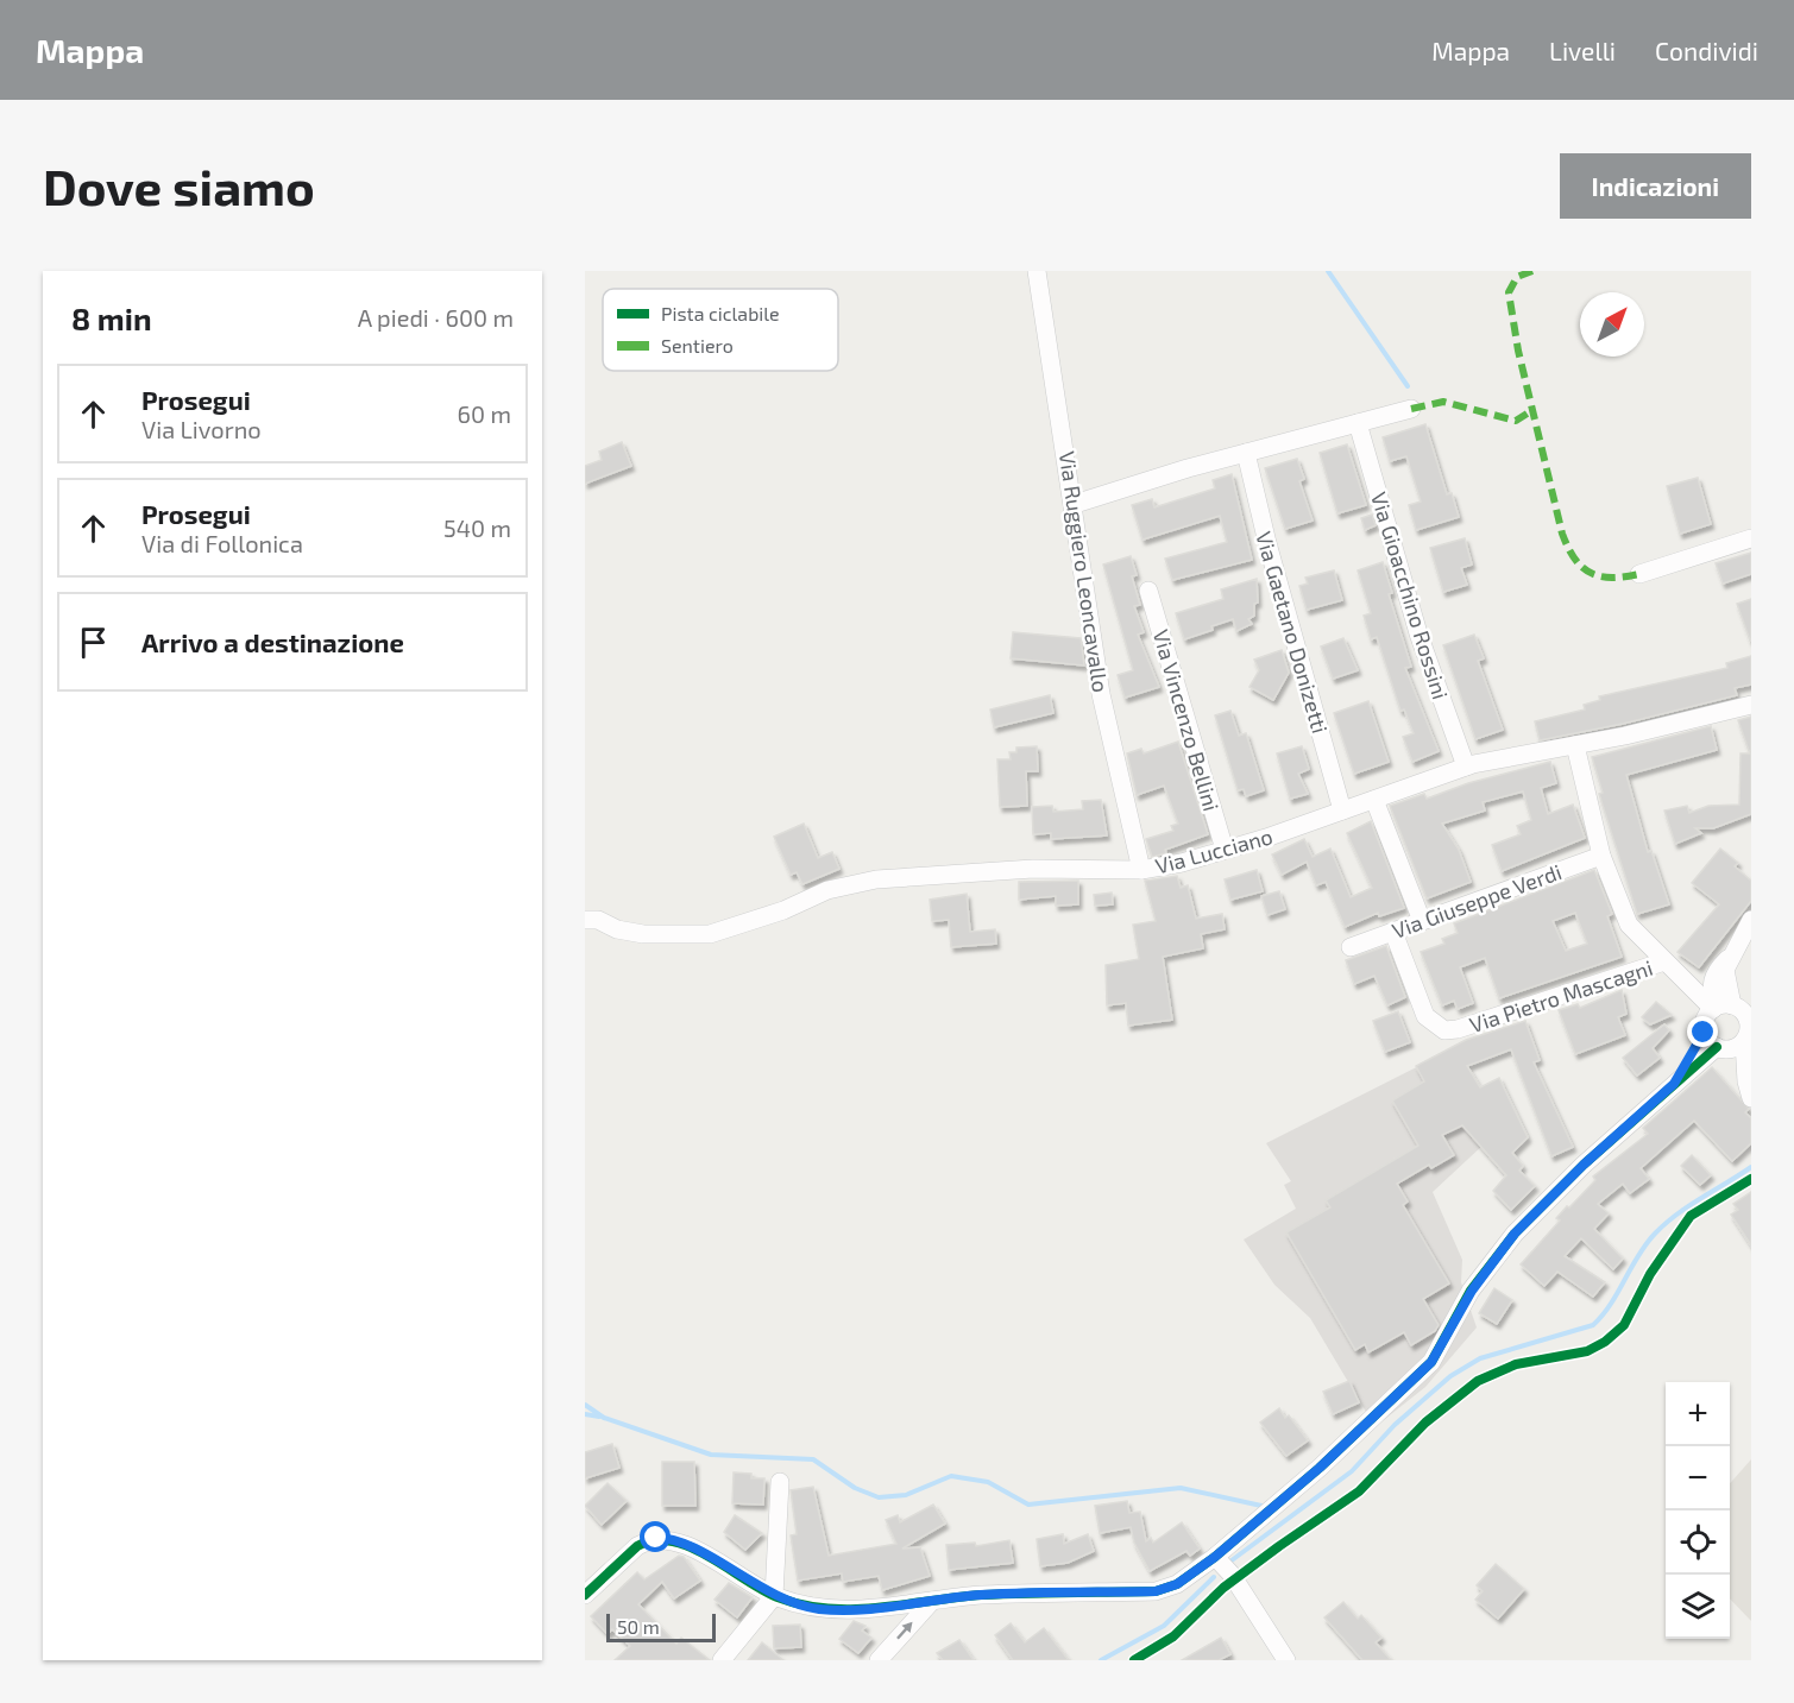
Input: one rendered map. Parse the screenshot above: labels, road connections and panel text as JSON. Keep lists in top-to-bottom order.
{
  "streets": {
    "street": [
      "Via Ruggiero Leoncavallo",
      "Via Gioacchino Rossini",
      "Via Gaetano Donizetti",
      "Via Vincenzo Bellini",
      "Via Lucciano",
      "Via Giuseppe Verdi",
      "Via Pietro Mascagni"
    ]
  },
  "crossings": [
    ["Via Ruggiero Leoncavallo", "Via Lucciano"],
    ["Via Gioacchino Rossini", "Via Lucciano"],
    ["Via Gaetano Donizetti", "Via Lucciano"],
    ["Via Vincenzo Bellini", "Via Lucciano"],
    ["Via Giuseppe Verdi", "Via Pietro Mascagni"]
  ],
  "legend": ["Pista ciclabile", "Sentiero"],
  "scale_bar": "50 m",
  "north": "top right",
  "page": {
    "header": "Mappa",
    "nav": ["Mappa", "Livelli", "Condividi"],
    "buttons": "Indicazioni",
    "title": "Dove siamo",
    "heading": ["8 min", "A piedi · 600 m"],
    "list": [
      ["Prosegui", "Via Livorno", "60 m"],
      ["Prosegui", "Via di Follonica", "540 m"],
      "Arrivo a destinazione"
    ],
    "map_buttons": ["+", "−"],
    "scale": "50 m"
  }
}
